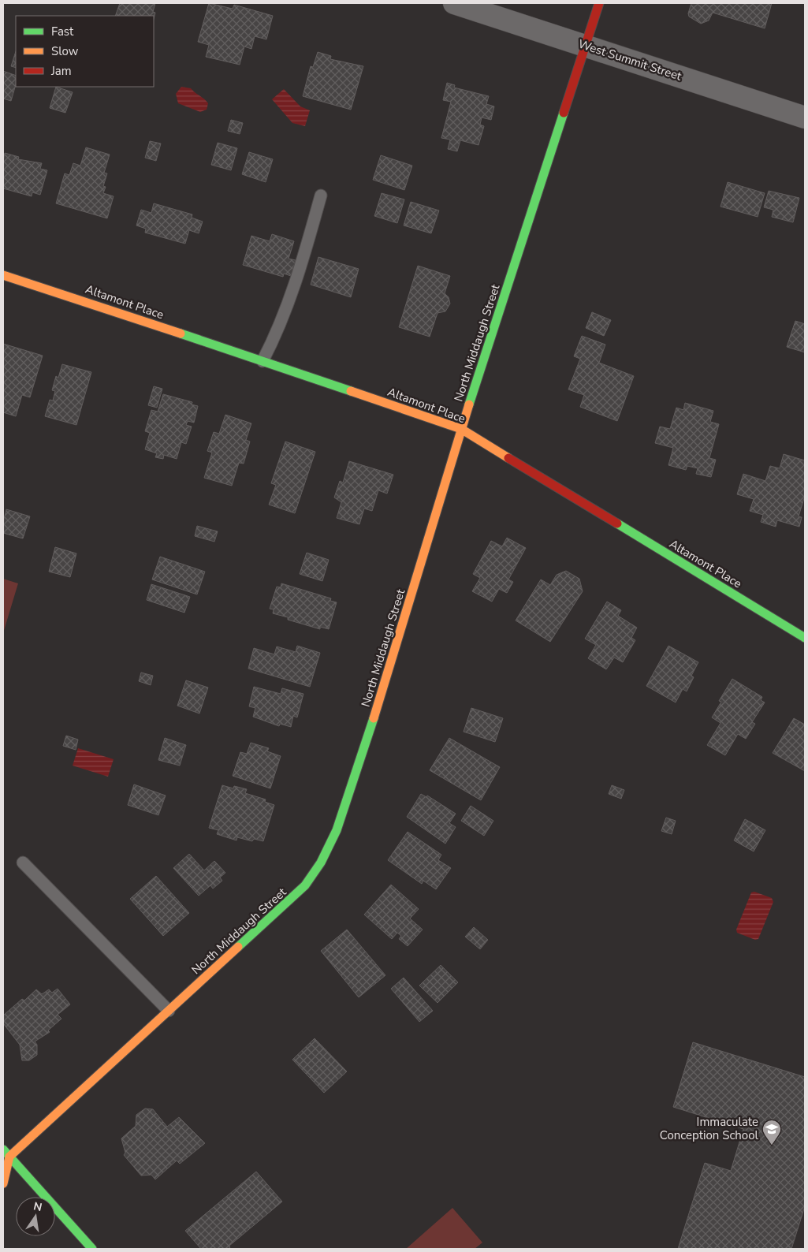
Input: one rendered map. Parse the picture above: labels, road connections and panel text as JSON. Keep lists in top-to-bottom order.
{
  "streets": {
    "street": ["West Summit Street", "Altamont Place", "North Middaugh Street"]
  },
  "crossings": [
    ["West Summit Street", "North Middaugh Street"],
    ["Altamont Place", "North Middaugh Street"]
  ],
  "places": {
    "school or university": ["Immaculate Conception School"]
  },
  "legend": ["Fast", "Slow", "Jam"],
  "north": "top"
}
